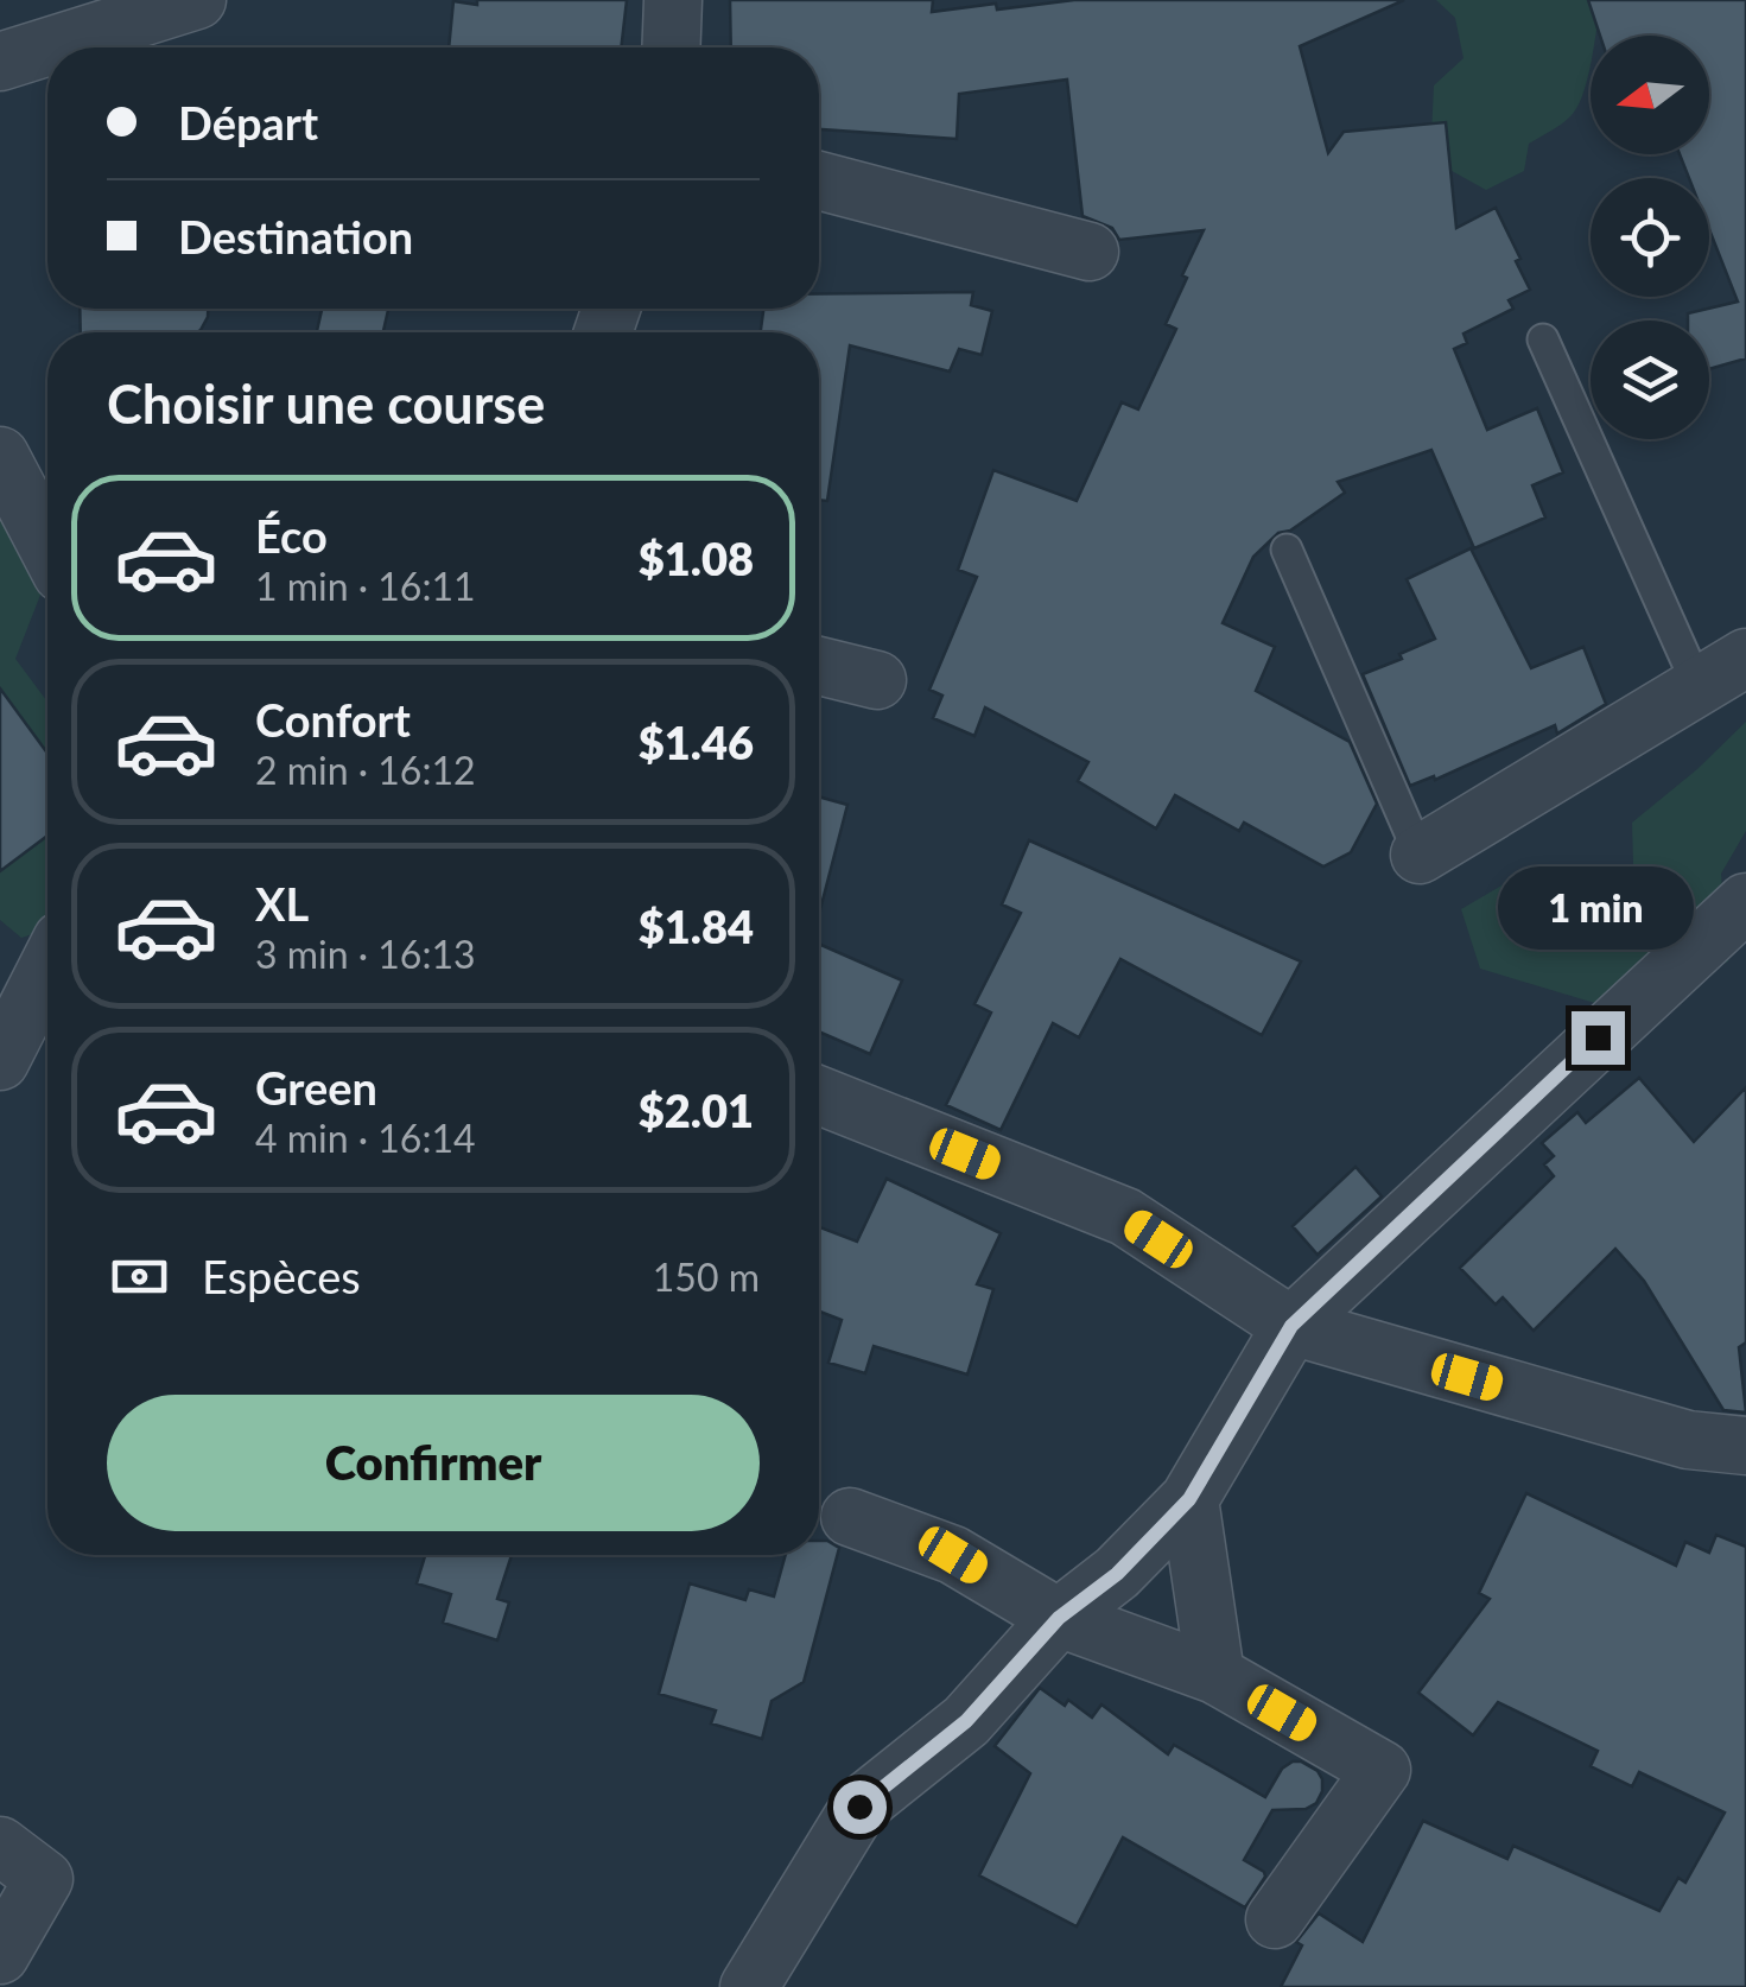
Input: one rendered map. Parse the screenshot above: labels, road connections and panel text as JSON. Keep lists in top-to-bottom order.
{
  "north": "left",
  "page": {
    "banner": ["Départ", "Destination"],
    "heading": "Choisir une course",
    "list": [
      {
        "name": "Éco",
        "note": "1 min · 16:11",
        "value": "$1.08"
      },
      {
        "name": "Confort",
        "note": "2 min · 16:12",
        "value": "$1.46"
      },
      {
        "name": "XL",
        "note": "3 min · 16:13",
        "value": "$1.84"
      },
      {
        "name": "Green",
        "note": "4 min · 16:14",
        "value": "$2.01"
      }
    ],
    "bubble": "1 min",
    "pay": ["Espèces", "150 m"],
    "buttons": "Confirmer"
  }
}
